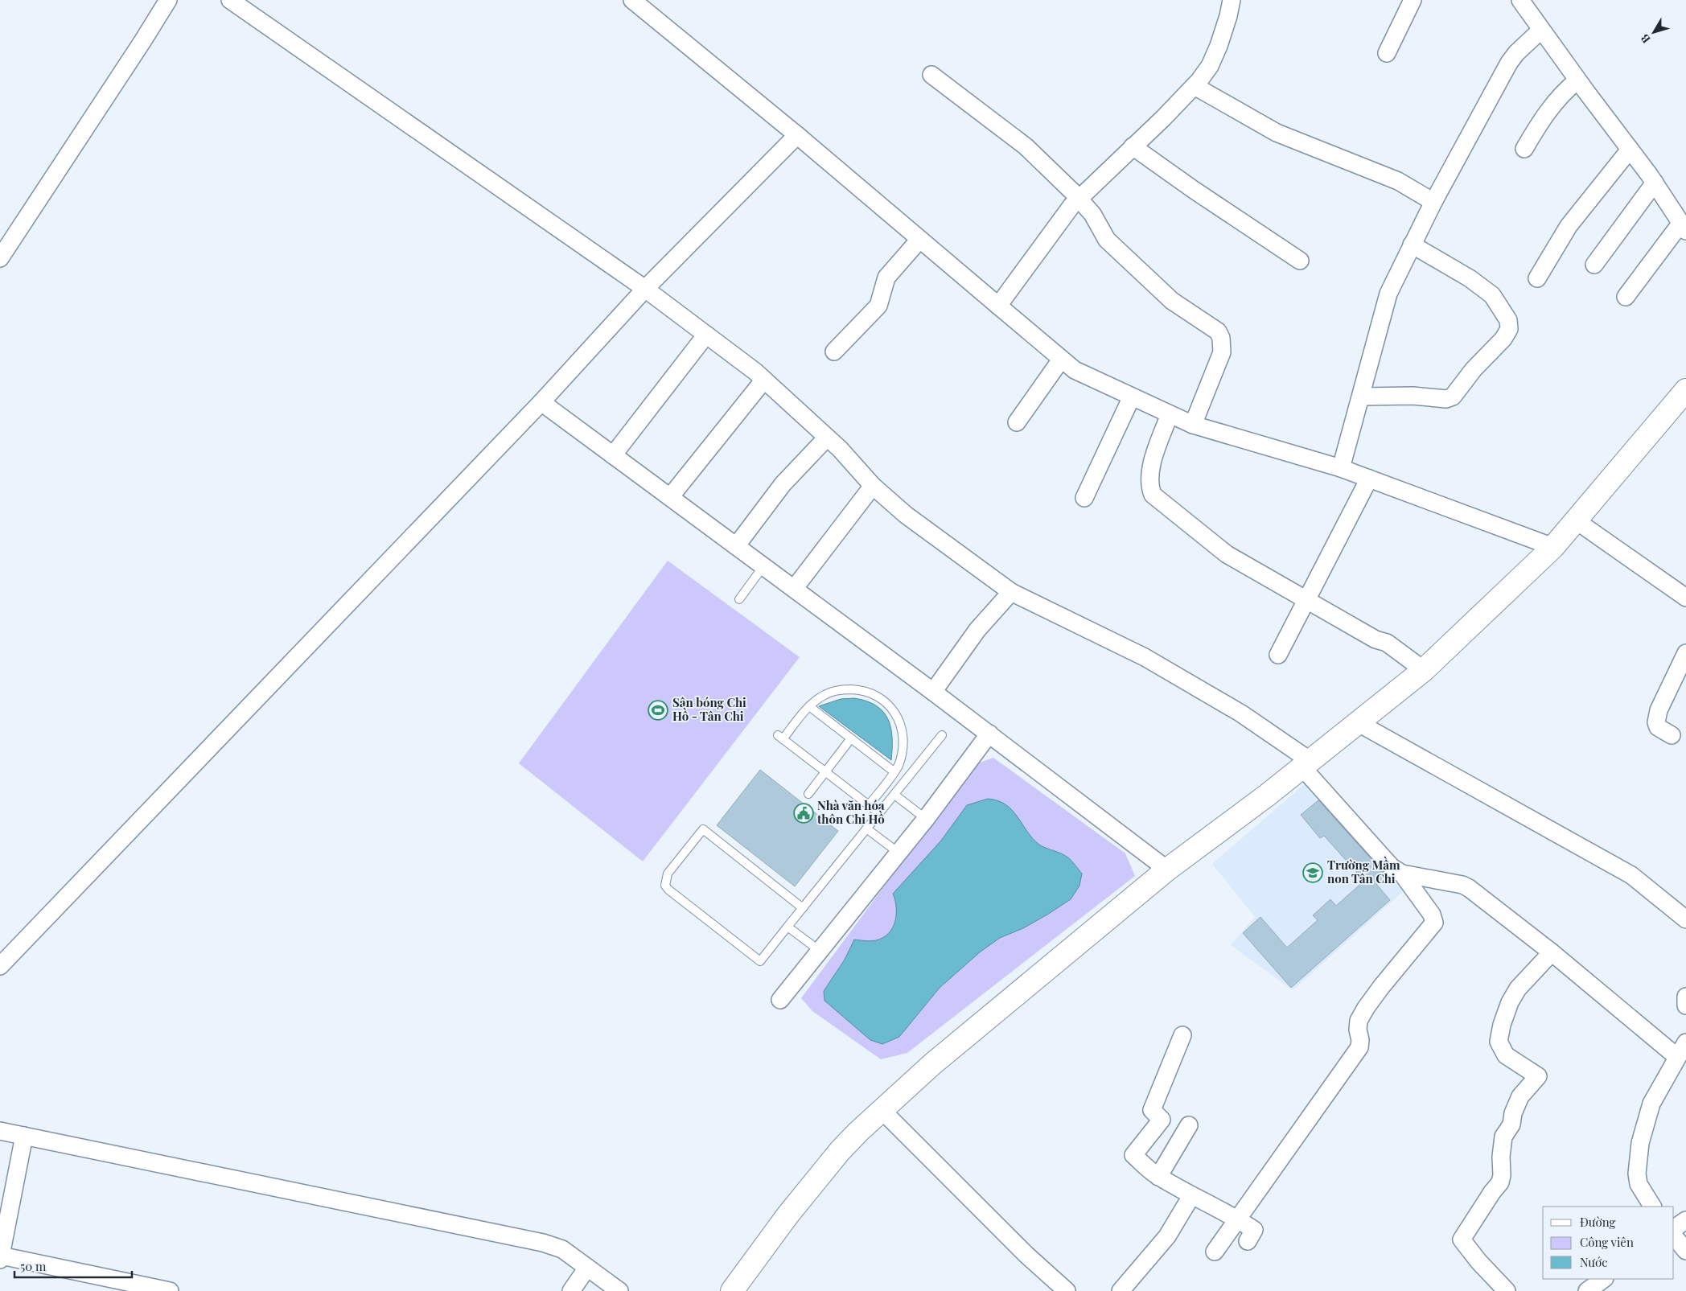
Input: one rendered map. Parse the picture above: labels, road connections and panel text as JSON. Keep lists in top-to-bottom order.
{
  "places": {
    "sports": ["Sân bóng Chi Hồ - Tân Chi"],
    "public building": ["Nhà văn hóa thôn Chi Hồ"],
    "school or university": ["Trường Mầm non Tân Chi"]
  },
  "legend": ["Đường", "Công viên", "Nước"],
  "scale_bar": "50 m",
  "north": "bottom left"
}
